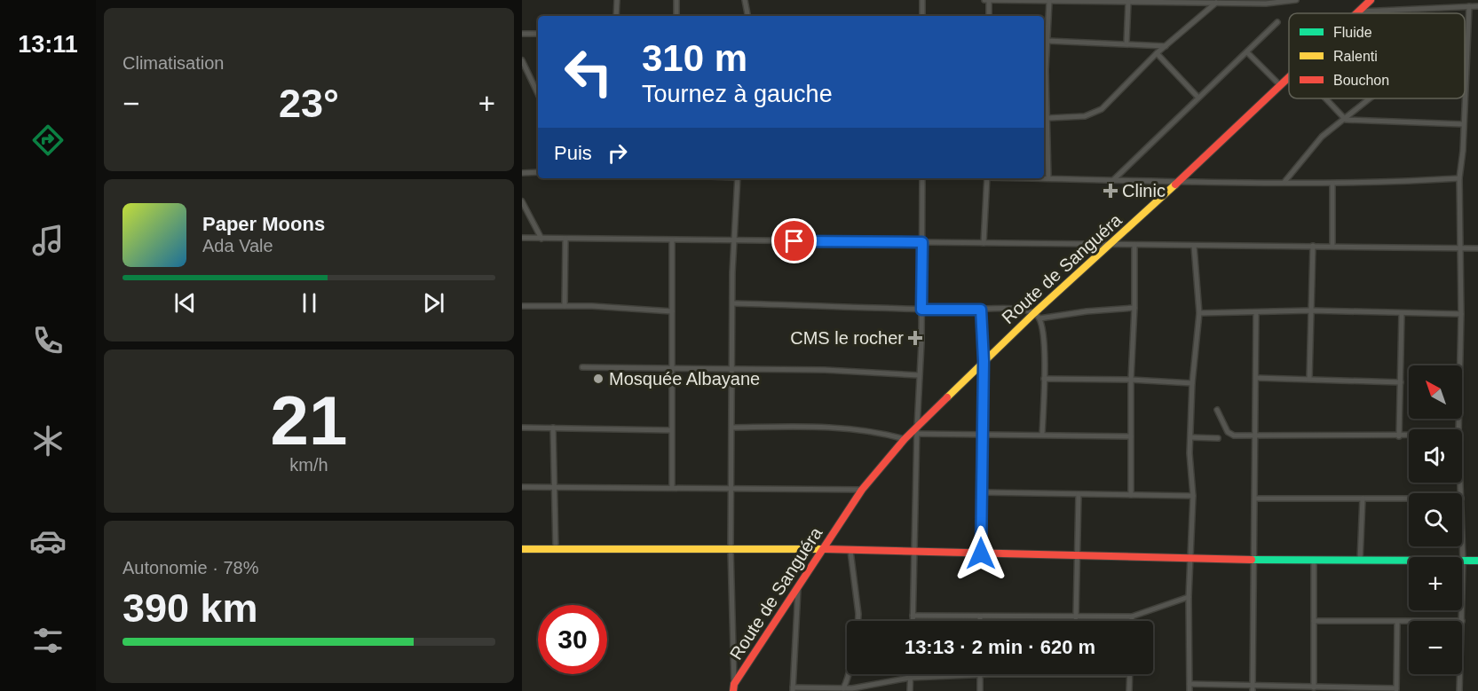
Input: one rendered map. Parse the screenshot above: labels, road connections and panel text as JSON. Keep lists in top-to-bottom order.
{
  "streets": {
    "street": ["Route de Sanguéra"]
  },
  "places": {
    "health": ["Clinic", "CMS le rocher"],
    "other": ["Mosquée Albayane"]
  },
  "legend": ["Fluide", "Ralenti", "Bouchon"],
  "north": "top left",
  "page": {
    "tabs": "13:11",
    "tile": [
      "Climatisation",
      ["21", "km/h"],
      ["Autonomie · 78%", "390 km"]
    ],
    "turn": ["310 m", "Tournez à gauche"],
    "heat": ["−", "23°", "+"],
    "then": "Puis",
    "song": ["Paper Moons", "Ada Vale"],
    "map_buttons": ["+", "−"],
    "limit": "30",
    "trip": "13:13 · 2 min · 620 m"
  }
}
